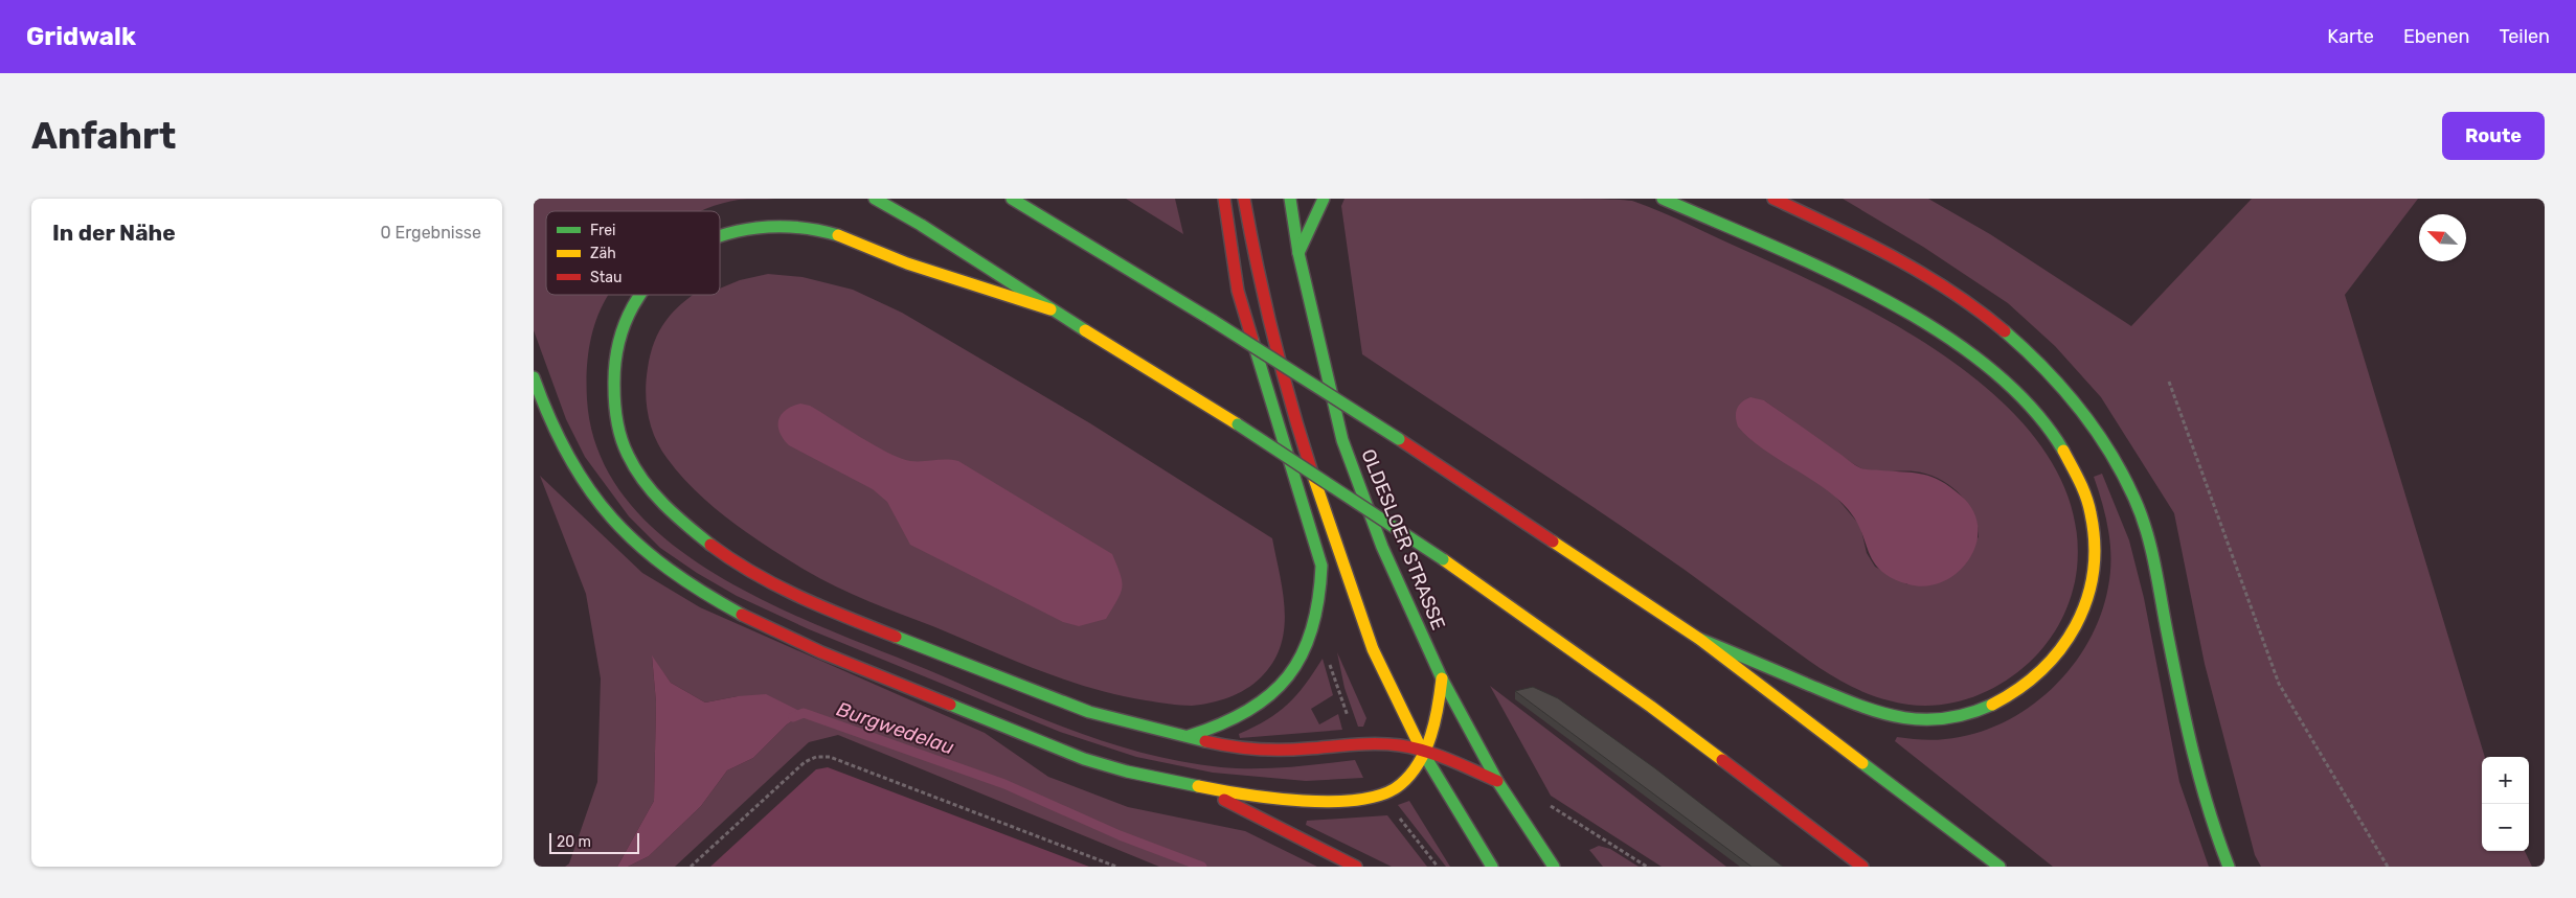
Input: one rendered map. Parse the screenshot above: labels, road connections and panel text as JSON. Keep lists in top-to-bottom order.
{
  "streets": {
    "main road": ["OLDESLOER STRASSE"]
  },
  "water": ["Burgwedelau"],
  "legend": ["Frei", "Zäh", "Stau"],
  "scale_bar": "20 m",
  "north": "top left",
  "page": {
    "header": "Gridwalk",
    "nav": ["Karte", "Ebenen", "Teilen"],
    "buttons": "Route",
    "title": "Anfahrt",
    "heading": ["In der Nähe", "0 Ergebnisse"],
    "map_buttons": ["+", "−"],
    "scale": "20 m"
  }
}
